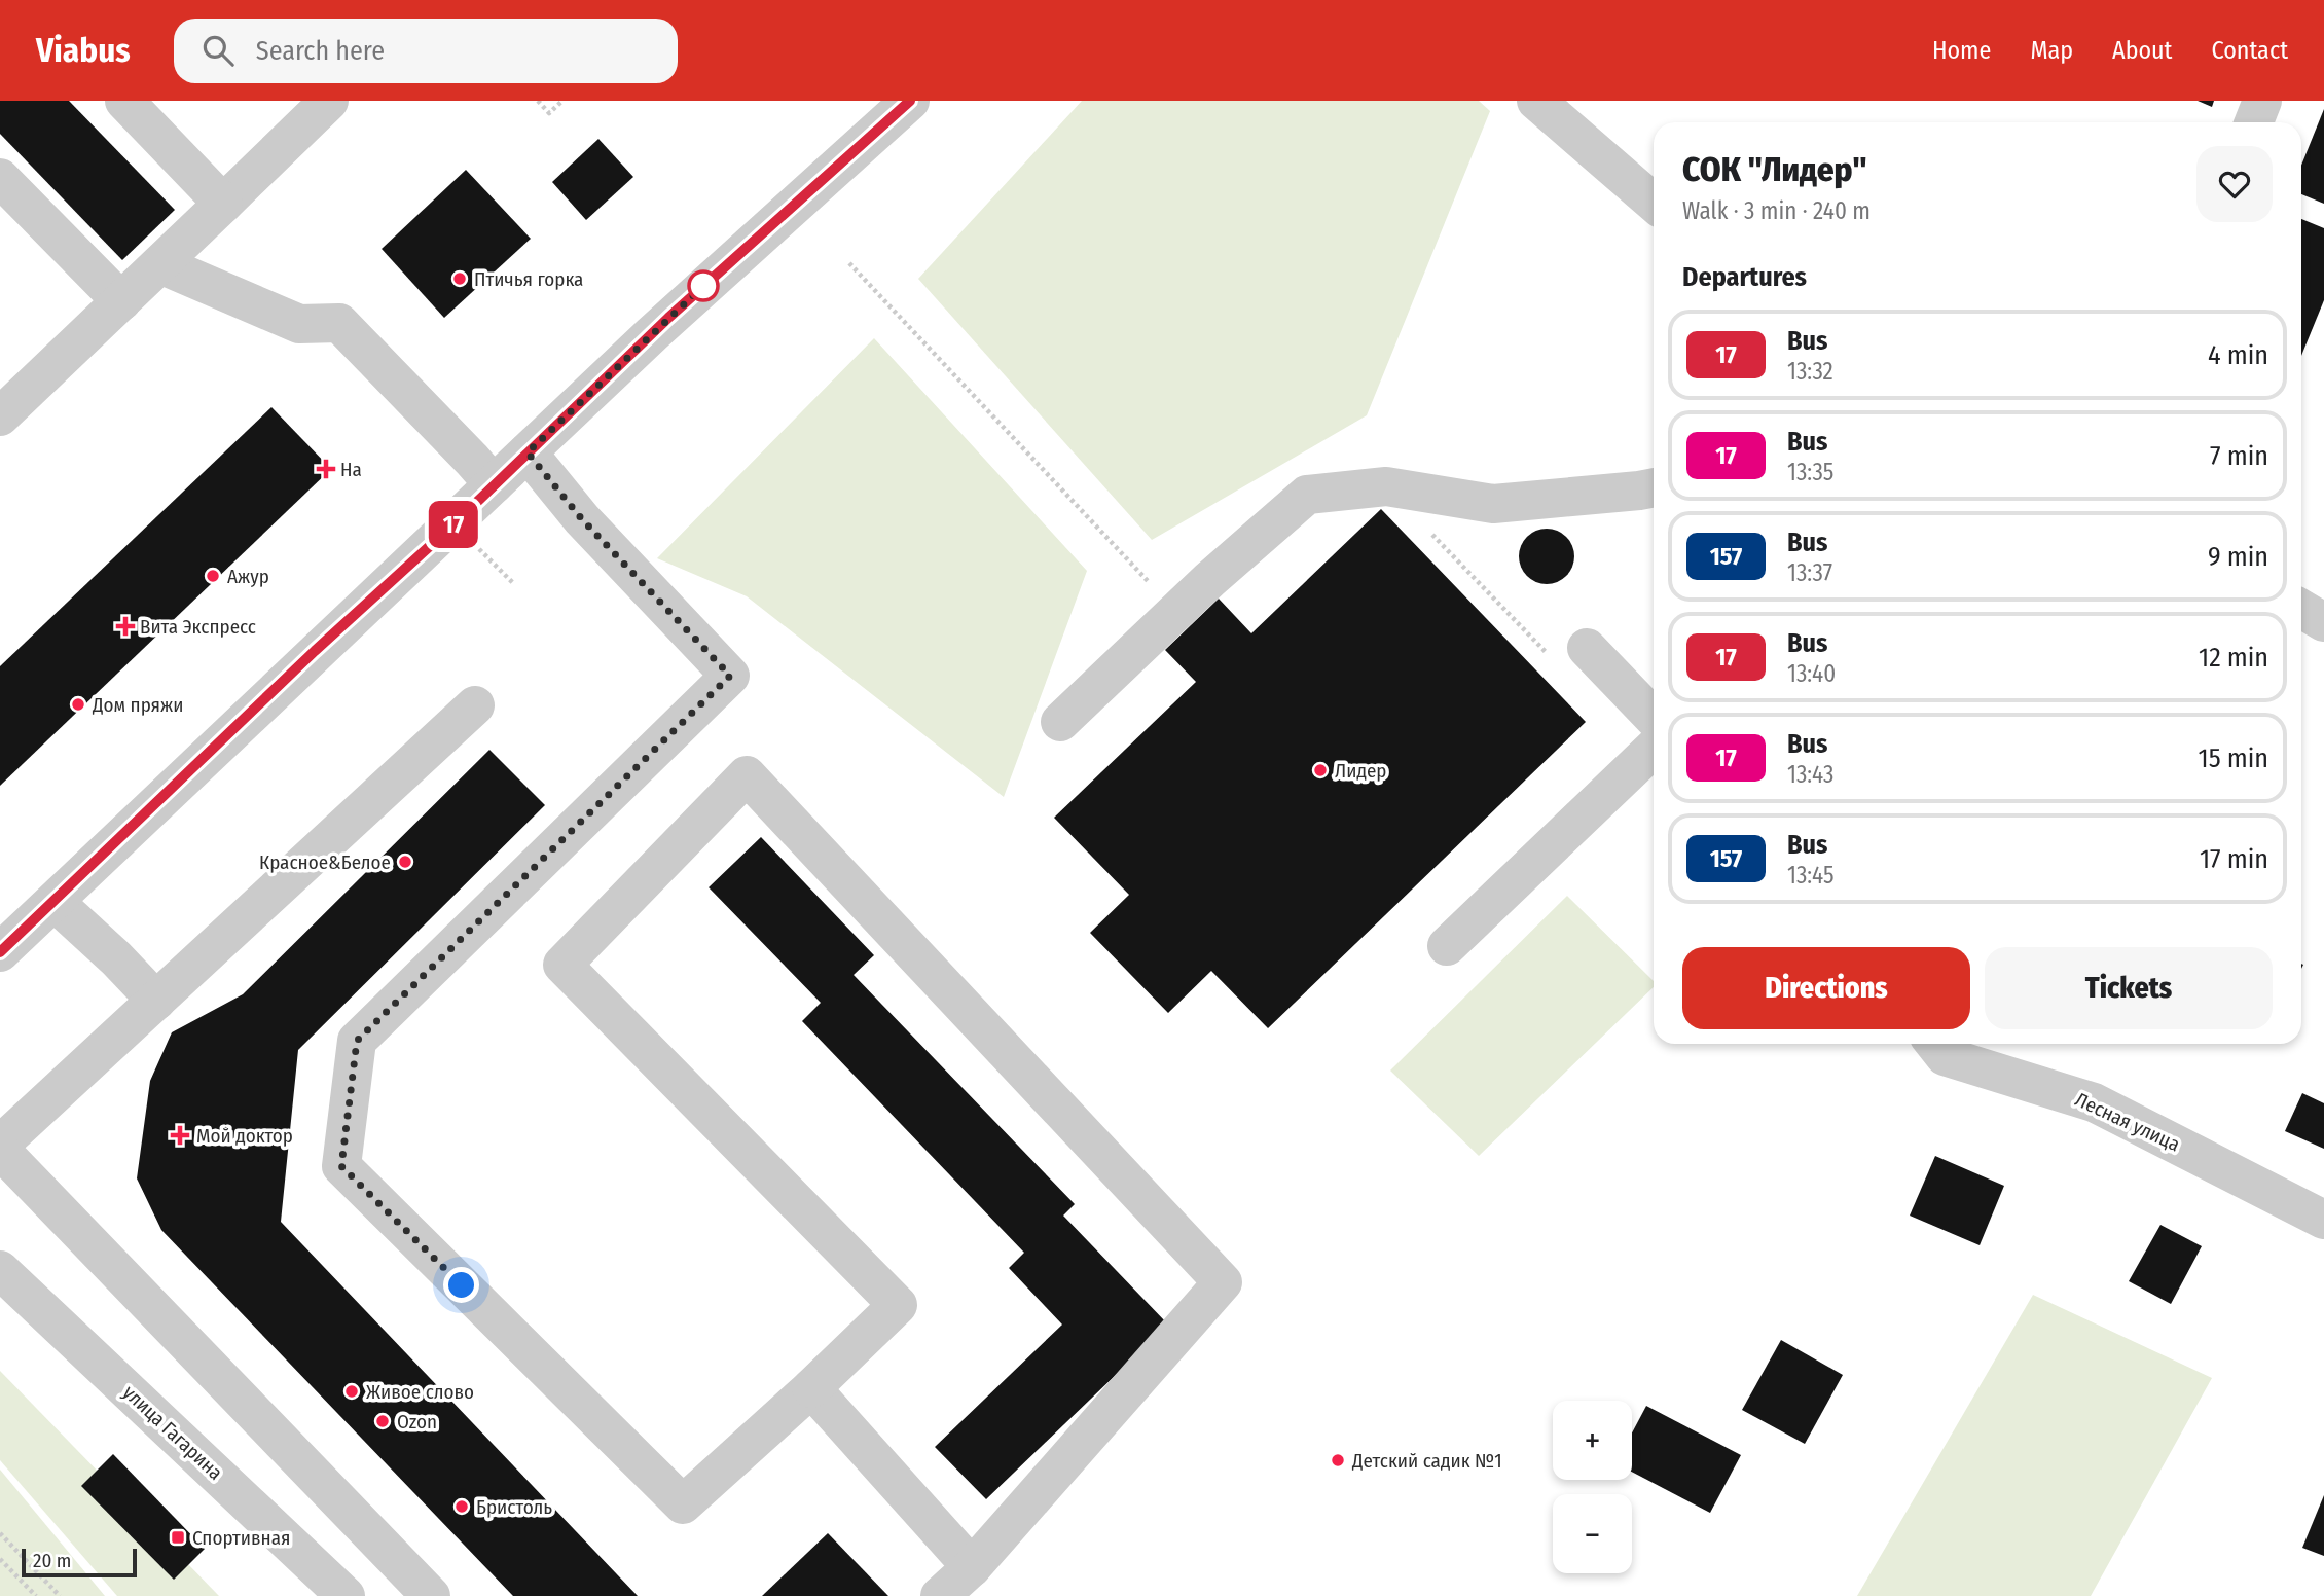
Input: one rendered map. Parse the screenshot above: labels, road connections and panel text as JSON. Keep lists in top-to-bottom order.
{
  "streets": {
    "street": ["Лесная улица", "улица Гагарина"]
  },
  "places": {
    "other": [
      "Птичья горка",
      "Ажур",
      "Дом пряжи",
      "Лидер",
      "Красное&Белое",
      "Живое слово",
      "Ozon",
      "Детский садик №1",
      "Бристоль"
    ],
    "health": ["На", "Вита Экспресс", "Мой доктор"],
    "transit": ["Спортивная"]
  },
  "lines": ["bus line 17"],
  "scale_bar": "20 m",
  "page": {
    "header": "Viabus",
    "search": "Search here",
    "nav": [
      "Home",
      "Map",
      "About",
      "Contact"
    ],
    "on_map": "17",
    "heading": [
      ["СОК \"Лидер\"", "Walk · 3 min · 240 m"],
      "Departures"
    ],
    "list": [
      {
        "mark": "17",
        "name": "Bus",
        "note": "13:32",
        "value": "4 min"
      },
      {
        "mark": "17",
        "name": "Bus",
        "note": "13:35",
        "value": "7 min"
      },
      {
        "mark": "157",
        "name": "Bus",
        "note": "13:37",
        "value": "9 min"
      },
      {
        "mark": "17",
        "name": "Bus",
        "note": "13:40",
        "value": "12 min"
      },
      {
        "mark": "17",
        "name": "Bus",
        "note": "13:43",
        "value": "15 min"
      },
      {
        "mark": "157",
        "name": "Bus",
        "note": "13:45",
        "value": "17 min"
      }
    ],
    "buttons": ["Directions", "Tickets"],
    "map_buttons": ["+", "−"],
    "scale": "20 m"
  }
}
